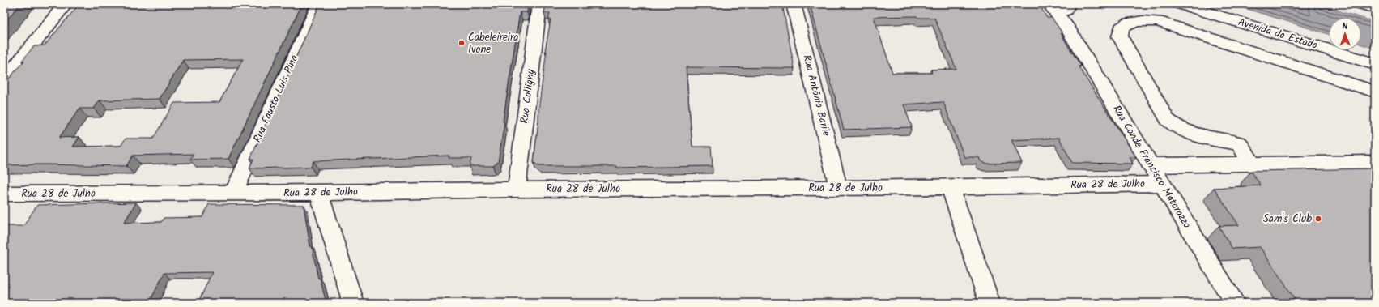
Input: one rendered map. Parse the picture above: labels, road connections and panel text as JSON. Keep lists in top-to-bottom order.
{
  "streets": {
    "main road": [
      "Avenida do Estado",
      "Rua Antônio Barile",
      "Rua Colligny",
      "Rua Fausto Luis Pina",
      "Rua Conde Francisco Matarazzo",
      "Rua 28 de Julho"
    ]
  },
  "crossings": [
    ["Rua Antônio Barile", "Rua 28 de Julho"],
    ["Rua Colligny", "Rua 28 de Julho"],
    ["Rua Fausto Luis Pina", "Rua 28 de Julho"],
    ["Rua Conde Francisco Matarazzo", "Rua 28 de Julho"]
  ],
  "places": ["Cabeleireira Ivone", "Sam's Club"],
  "north": "top"
}
